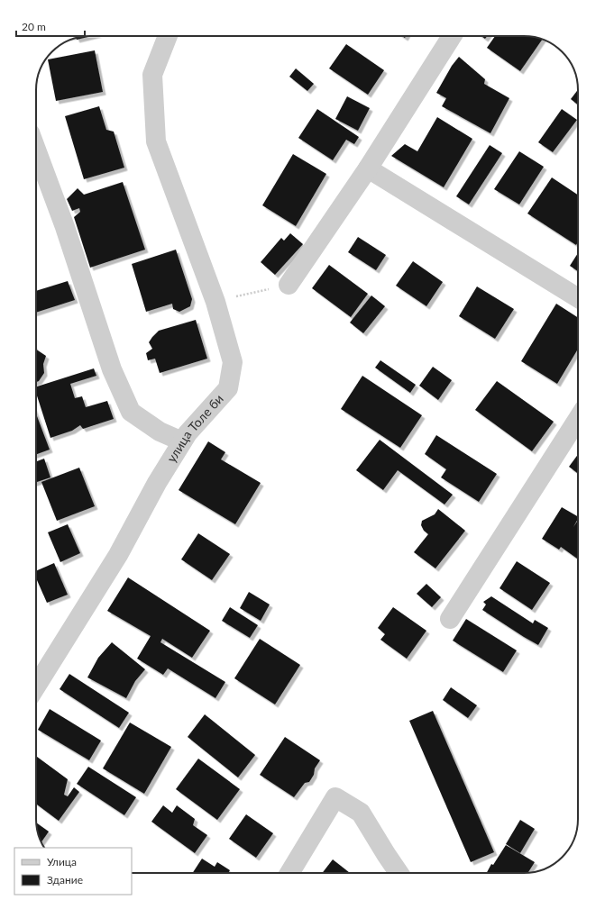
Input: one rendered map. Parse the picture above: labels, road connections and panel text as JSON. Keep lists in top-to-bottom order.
{
  "streets": {
    "street": ["улица Толе би"]
  },
  "legend": ["Улица", "Здание"],
  "scale_bar": "20 m"
}
